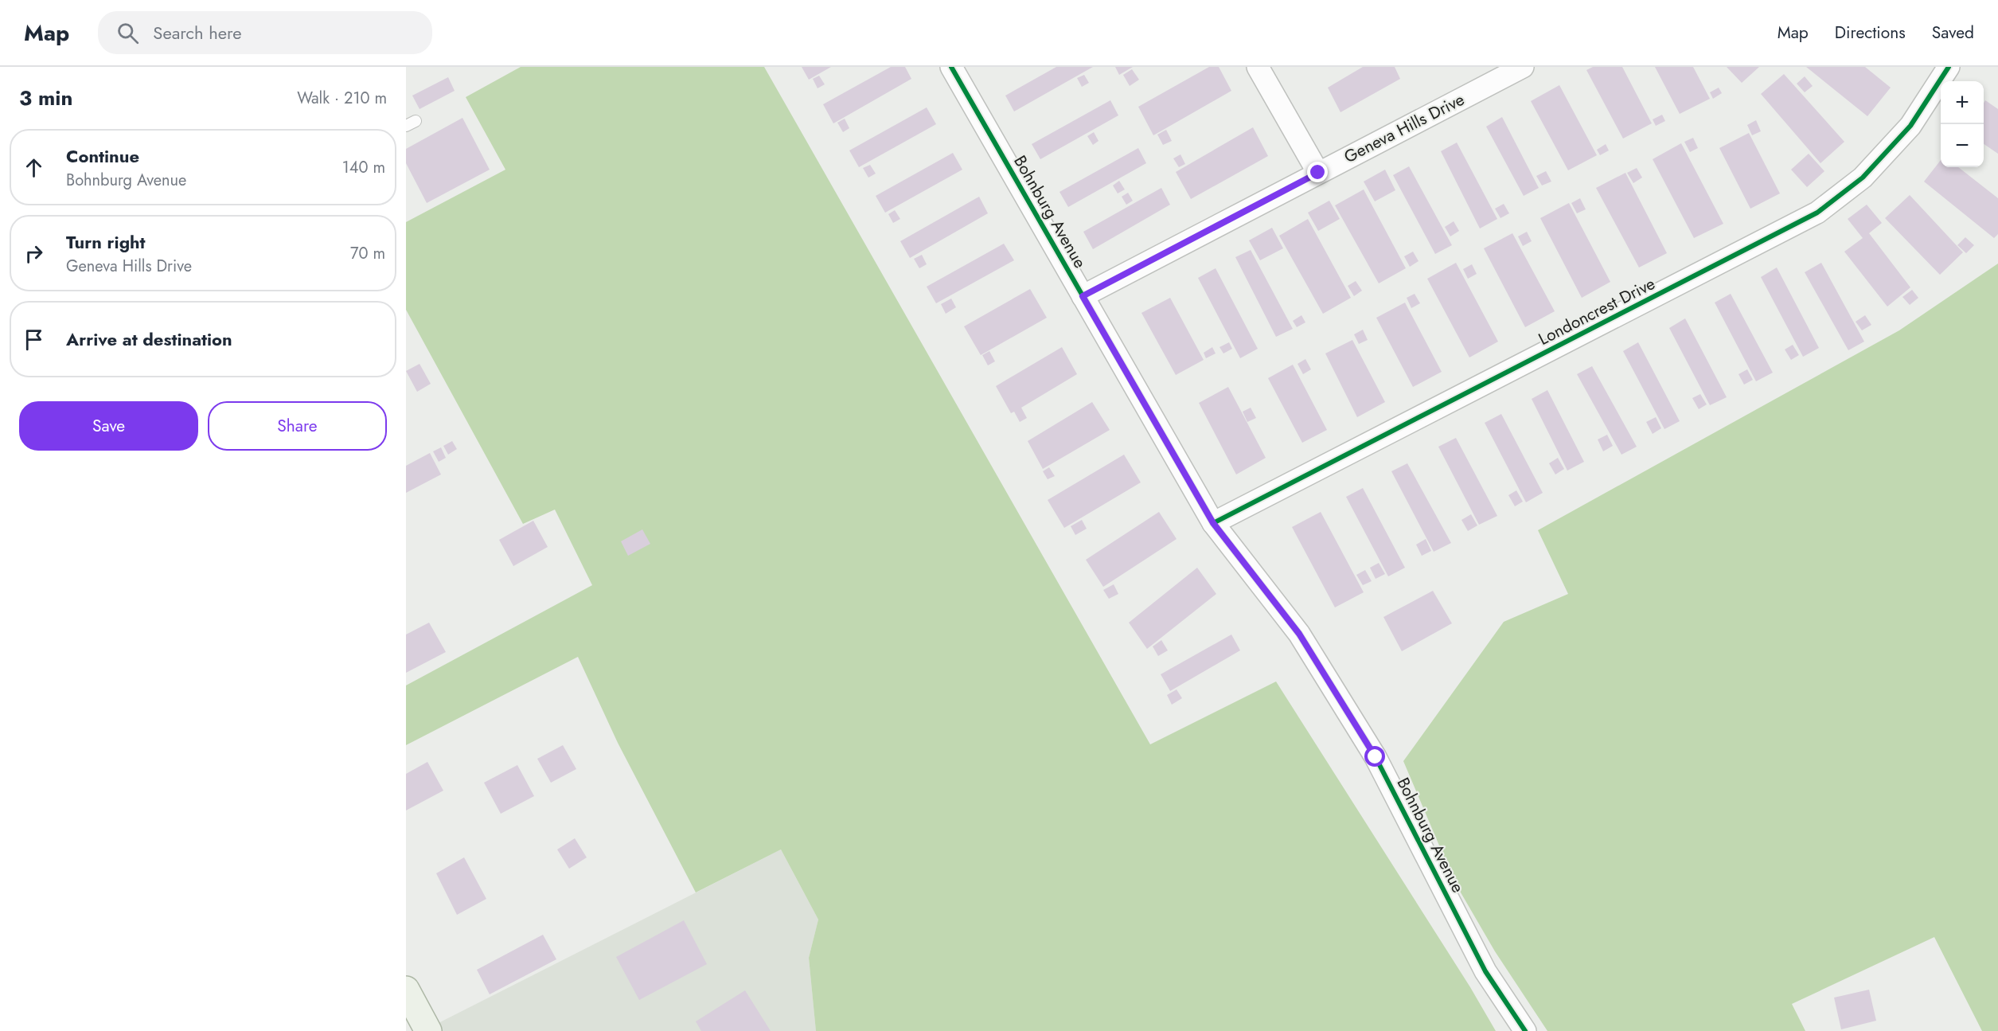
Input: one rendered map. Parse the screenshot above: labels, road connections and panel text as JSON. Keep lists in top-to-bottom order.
{
  "streets": {
    "street": ["Geneva Hills Drive", "Bohnburg Avenue", "Londoncrest Drive"]
  },
  "crossings": [
    ["Geneva Hills Drive", "Bohnburg Avenue"],
    ["Bohnburg Avenue", "Londoncrest Drive"]
  ],
  "page": {
    "header": "Map",
    "search": "Search here",
    "nav": ["Map", "Directions", "Saved"],
    "heading": ["3 min", "Walk · 210 m"],
    "map_buttons": ["+", "−"],
    "list": [
      ["Continue", "Bohnburg Avenue", "140 m"],
      ["Turn right", "Geneva Hills Drive", "70 m"],
      "Arrive at destination"
    ],
    "buttons": ["Save", "Share"]
  }
}
